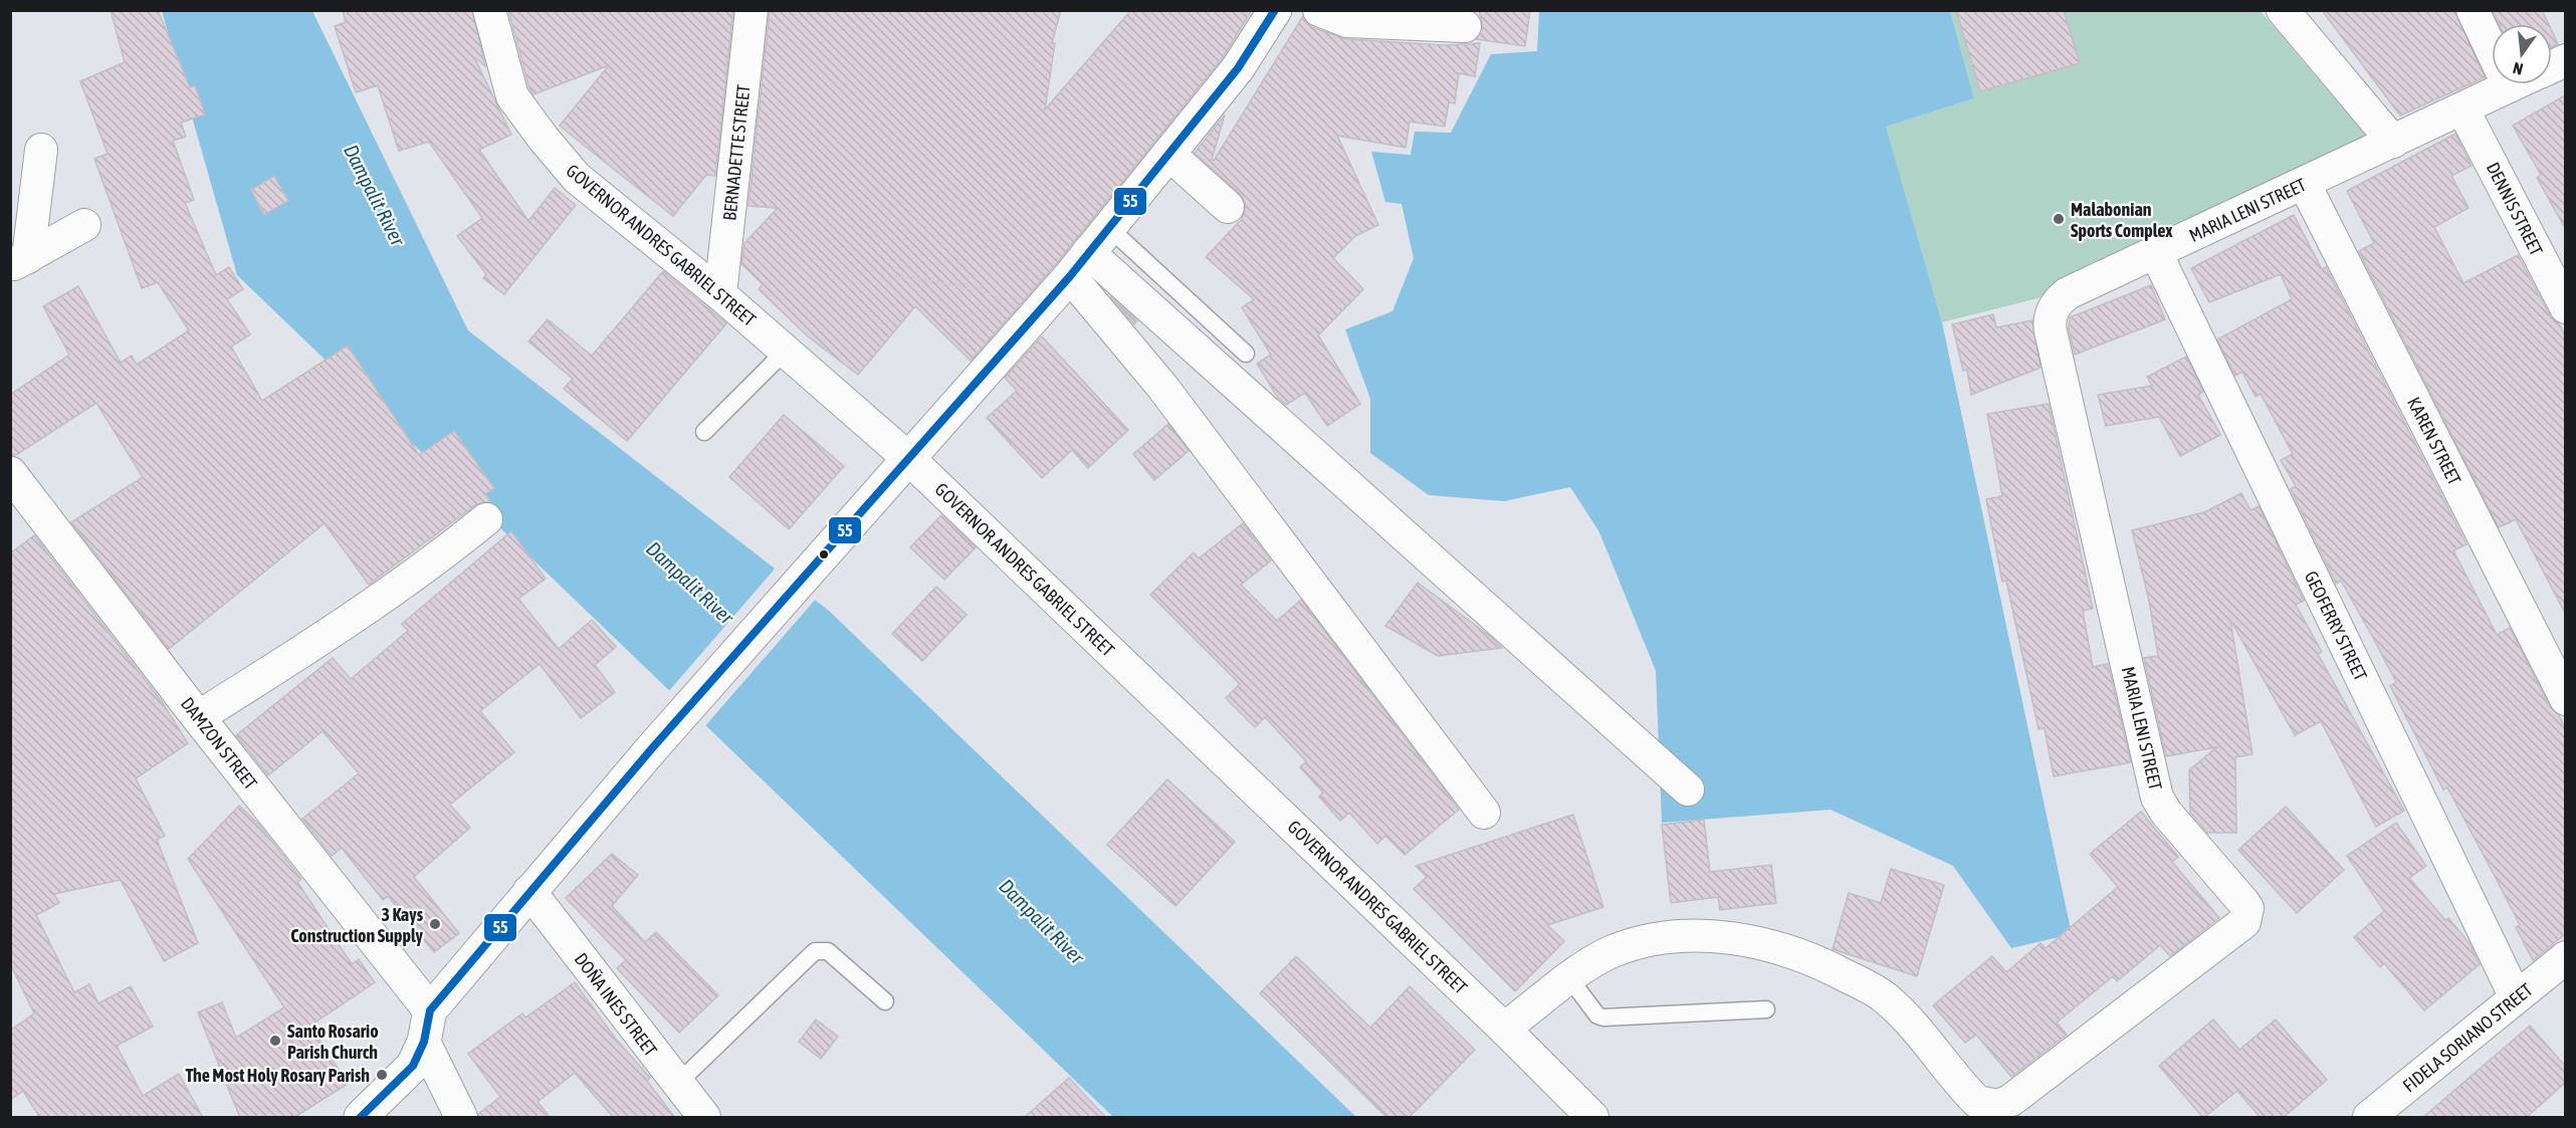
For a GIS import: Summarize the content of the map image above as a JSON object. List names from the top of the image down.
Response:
{
  "streets": {
    "main road": ["DAMZON STREET"],
    "street": [
      "BERNADETTE STREET",
      "DENNIS STREET",
      "MARIA LENI STREET",
      "GOVERNOR ANDRES GABRIEL STREET",
      "KAREN STREET",
      "GEOFERRY STREET",
      "DOÑA INES STREET",
      "FIDELA SORIANO STREET"
    ]
  },
  "crossings": [
    ["BERNADETTE STREET", "GOVERNOR ANDRES GABRIEL STREET"],
    ["DENNIS STREET", "MARIA LENI STREET"],
    ["MARIA LENI STREET", "GOVERNOR ANDRES GABRIEL STREET"],
    ["MARIA LENI STREET", "KAREN STREET"],
    ["MARIA LENI STREET", "GEOFERRY STREET"],
    ["GEOFERRY STREET", "FIDELA SORIANO STREET"]
  ],
  "water": ["Dampalit River"],
  "places": [
    "Malabonian Sports Complex",
    "3 Kays Construction Supply",
    "Santo Rosario Parish Church",
    "The Most Holy Rosary Parish"
  ],
  "lines": ["transit line 55"],
  "north": "bottom"
}
